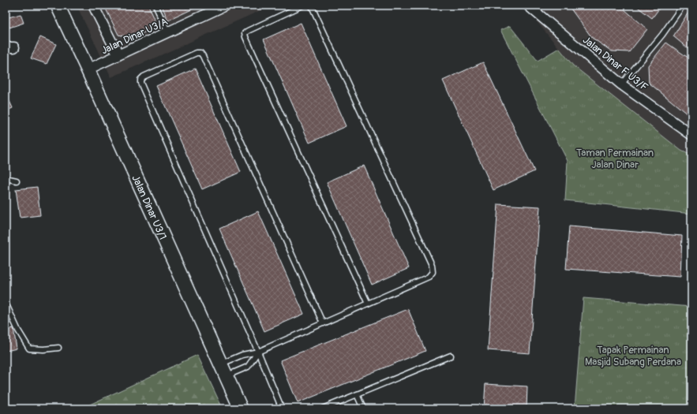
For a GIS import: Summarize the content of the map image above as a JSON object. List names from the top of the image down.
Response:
{
  "streets": {
    "street": ["Jalan Dinar U3/A", "Jalan Dinar F U3/F", "Jalan Dinar U3/1"]
  },
  "crossings": [
    ["Jalan Dinar U3/A", "Jalan Dinar U3/1"]
  ],
  "parks": ["Taman Permainan Jalan Dinar", "Tapak Permainan Masjid Subang Perdana"]
}
